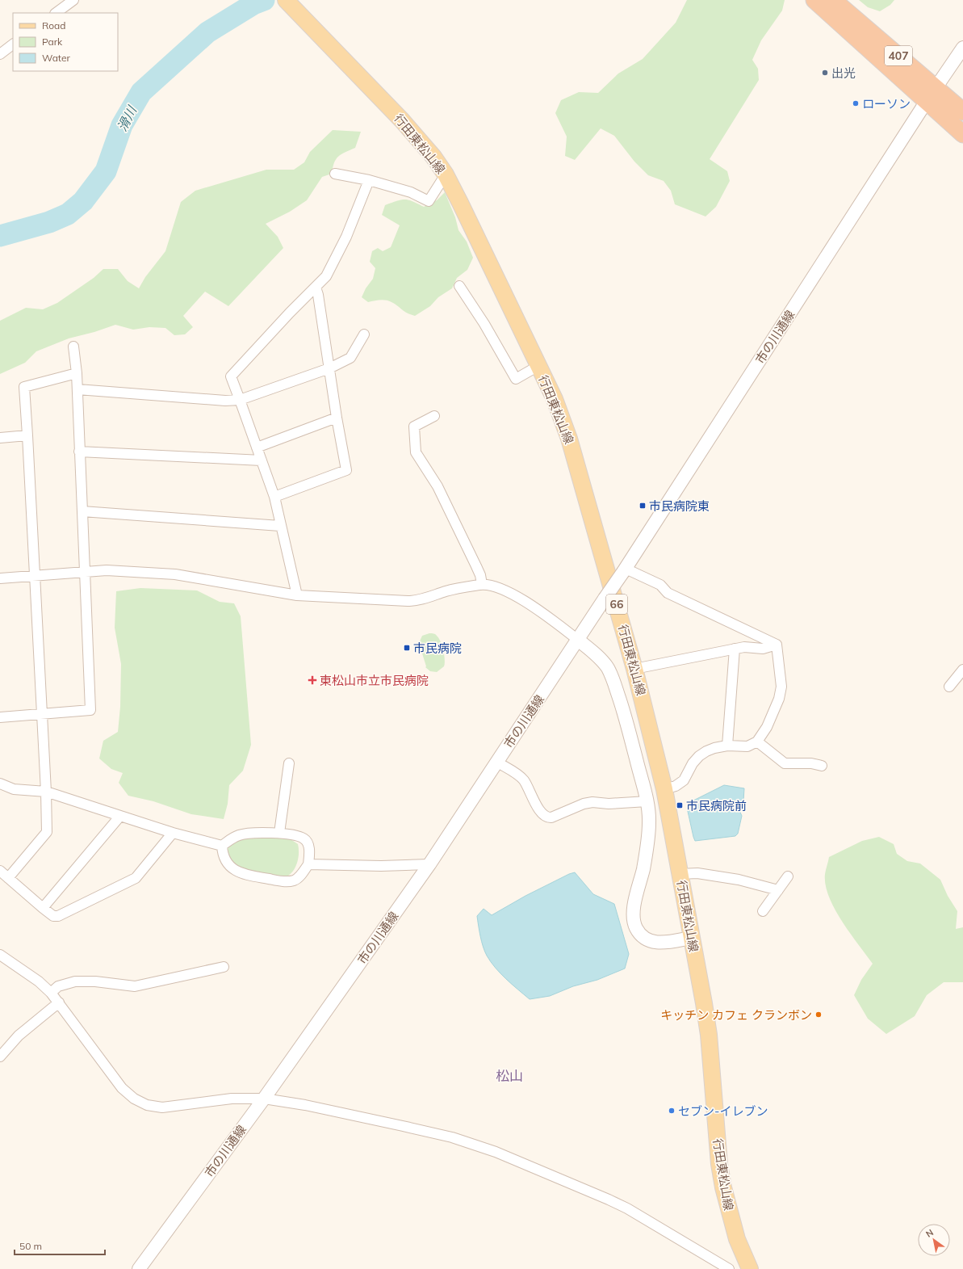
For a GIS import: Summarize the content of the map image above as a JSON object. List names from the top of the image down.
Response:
{
  "streets": {
    "highway": ["407"],
    "main road": ["行田東松山線", "66"],
    "street": ["市の川通線"]
  },
  "crossings": [
    ["407", "市の川通線"]
  ],
  "districts": ["松山"],
  "water": ["滑川"],
  "places": {
    "other": [
      "出光",
      "ローソン",
      "キッチン カフェ クランボン",
      "セブン-イレブン"
    ],
    "transit": ["市民病院東", "市民病院", "市民病院前"],
    "health": ["東松山市立市民病院"]
  },
  "legend": ["Road", "Park", "Water"],
  "scale_bar": "50 m",
  "north": "top left"
}
